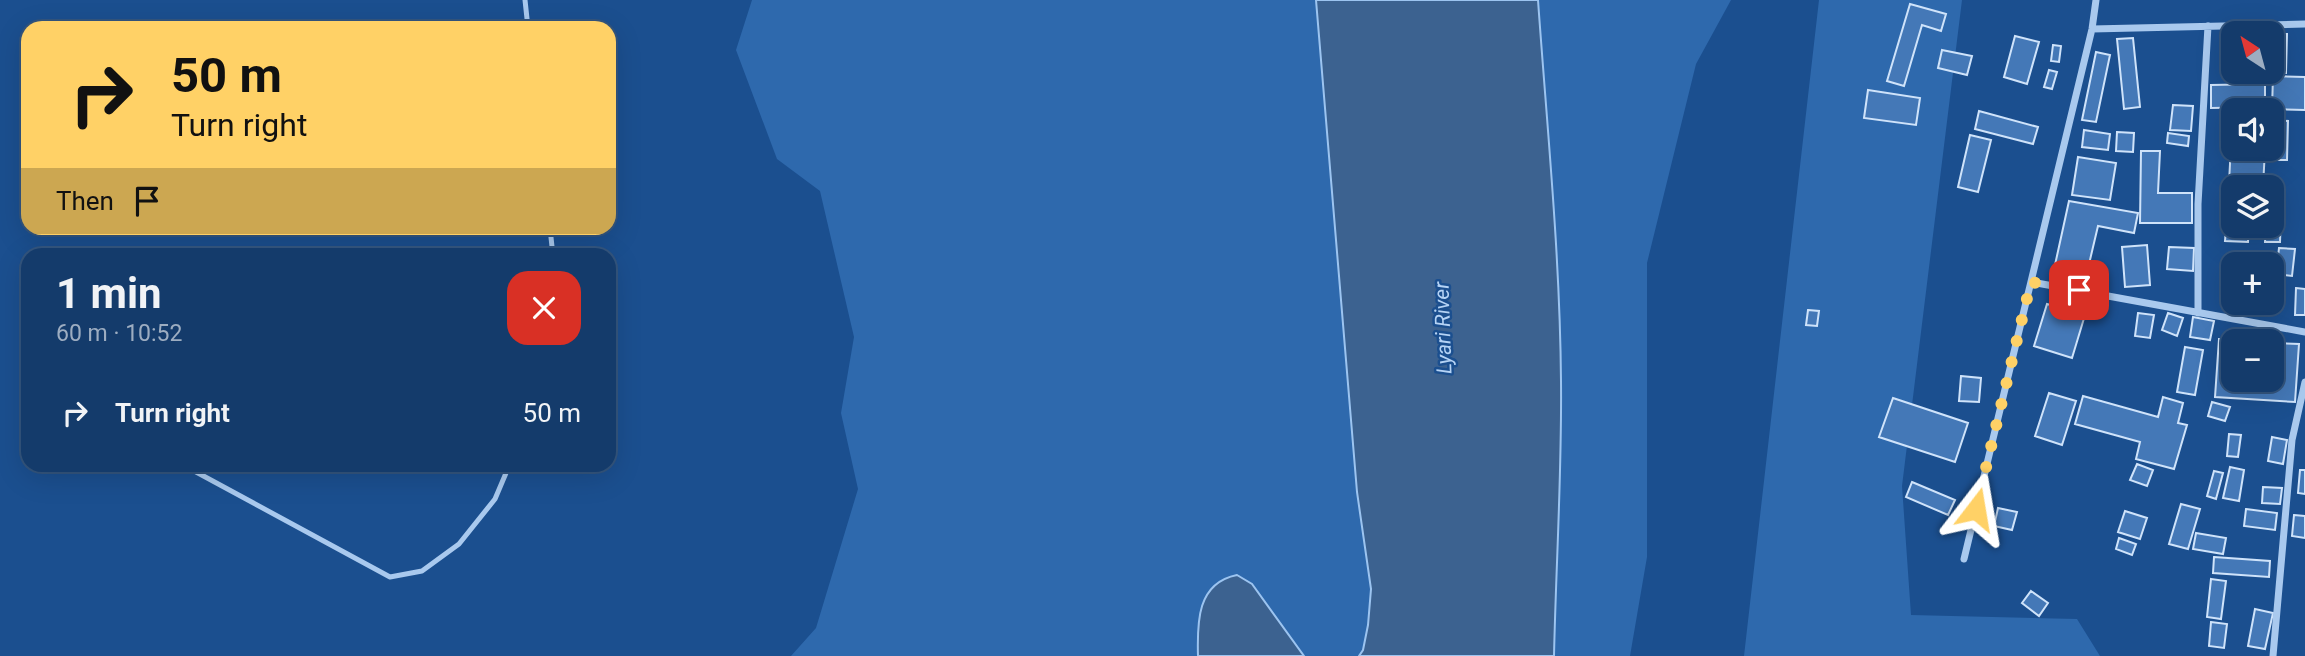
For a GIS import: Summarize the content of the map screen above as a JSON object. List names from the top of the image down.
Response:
{
  "water": ["Lyari River"],
  "north": "top left",
  "page": {
    "map_buttons": ["+", "−"],
    "turn": ["50 m", "Turn right"],
    "then": "Then",
    "heading": ["1 min", "60 m · 10:52"],
    "list": [
      {
        "name": "Turn right",
        "value": "50 m"
      }
    ]
  }
}
